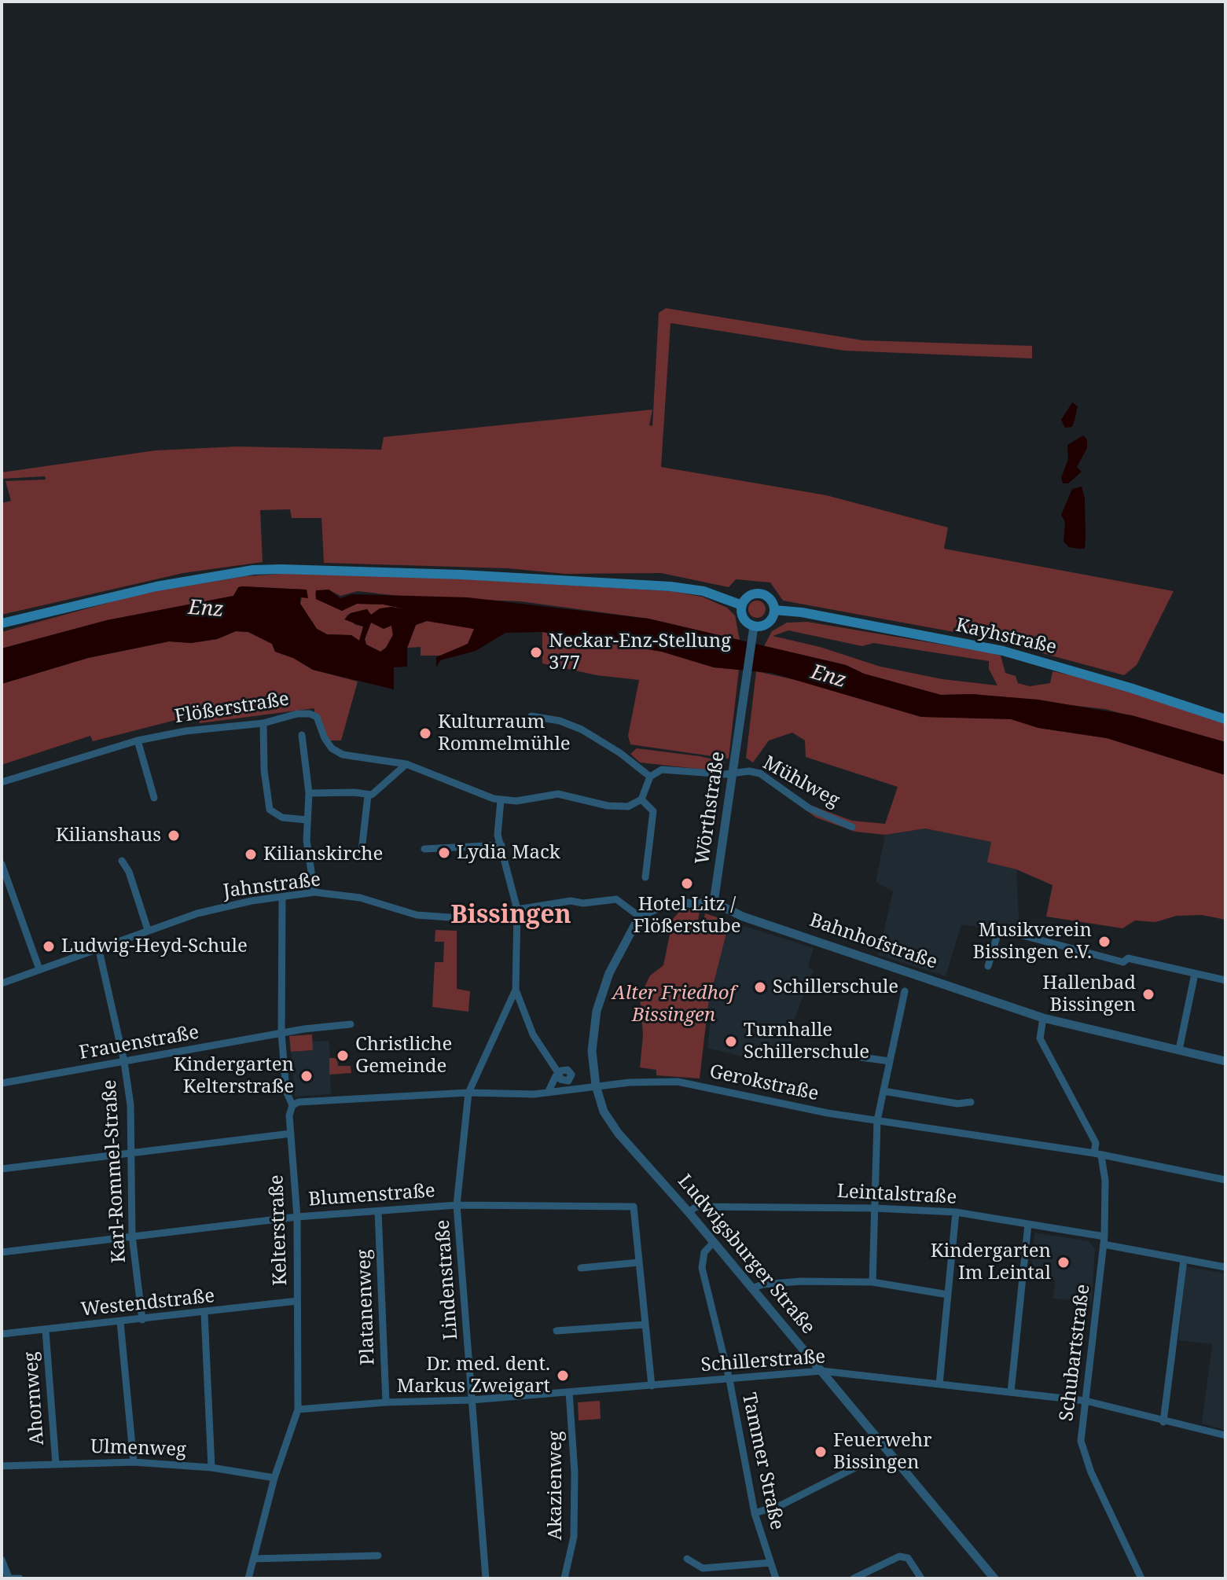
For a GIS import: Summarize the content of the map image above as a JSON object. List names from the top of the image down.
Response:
{
  "streets": {
    "main road": ["Kayhstraße"],
    "street": [
      "Flößerstraße",
      "Mühlweg",
      "Wörthstraße",
      "Jahnstraße",
      "Bahnhofstraße",
      "Frauenstraße",
      "Gerokstraße",
      "Karl-Rommel-Straße",
      "Leintalstraße",
      "Blumenstraße",
      "Kelterstraße",
      "Ludwigsburger Straße",
      "Lindenstraße",
      "Westendstraße",
      "Platanenweg",
      "Schubartstraße",
      "Schillerstraße",
      "Ahornweg",
      "Ulmenweg",
      "Tammer Straße",
      "Akazienweg"
    ]
  },
  "crossings": [
    ["Kayhstraße", "Wörthstraße"],
    ["Mühlweg", "Wörthstraße"],
    ["Wörthstraße", "Bahnhofstraße"],
    ["Jahnstraße", "Karl-Rommel-Straße"],
    ["Jahnstraße", "Kelterstraße"],
    ["Bahnhofstraße", "Ludwigsburger Straße"],
    ["Bahnhofstraße", "Schubartstraße"],
    ["Frauenstraße", "Karl-Rommel-Straße"],
    ["Frauenstraße", "Kelterstraße"],
    ["Gerokstraße", "Kelterstraße"],
    ["Gerokstraße", "Ludwigsburger Straße"],
    ["Gerokstraße", "Lindenstraße"],
    ["Gerokstraße", "Schubartstraße"],
    ["Karl-Rommel-Straße", "Blumenstraße"],
    ["Karl-Rommel-Straße", "Westendstraße"],
    ["Leintalstraße", "Ludwigsburger Straße"],
    ["Leintalstraße", "Schubartstraße"],
    ["Blumenstraße", "Kelterstraße"],
    ["Blumenstraße", "Lindenstraße"],
    ["Blumenstraße", "Platanenweg"],
    ["Kelterstraße", "Westendstraße"],
    ["Kelterstraße", "Schillerstraße"],
    ["Kelterstraße", "Ulmenweg"],
    ["Ludwigsburger Straße", "Schillerstraße"],
    ["Ludwigsburger Straße", "Tammer Straße"],
    ["Lindenstraße", "Schillerstraße"],
    ["Westendstraße", "Ahornweg"],
    ["Platanenweg", "Schillerstraße"],
    ["Schubartstraße", "Schillerstraße"],
    ["Schillerstraße", "Tammer Straße"],
    ["Schillerstraße", "Akazienweg"],
    ["Ahornweg", "Ulmenweg"]
  ],
  "districts": ["Bissingen"],
  "water": ["Enz"],
  "parks": ["Alter Friedhof Bissingen"],
  "places": [
    "Neckar-Enz-Stellung 377",
    "Kulturraum Rommelmühle",
    "Kilianshaus",
    "Lydia Mack",
    "Kilianskirche",
    "Hotel Litz / Flößerstube",
    "Musikverein Bissingen e.V.",
    "Ludwig-Heyd-Schule",
    "Schillerschule",
    "Hallenbad Bissingen",
    "Turnhalle Schillerschule",
    "Christliche Gemeinde",
    "Kindergarten Kelterstraße",
    "Kindergarten Im Leintal",
    "Dr. med. dent. Markus Zweigart",
    "Feuerwehr Bissingen"
  ]
}
